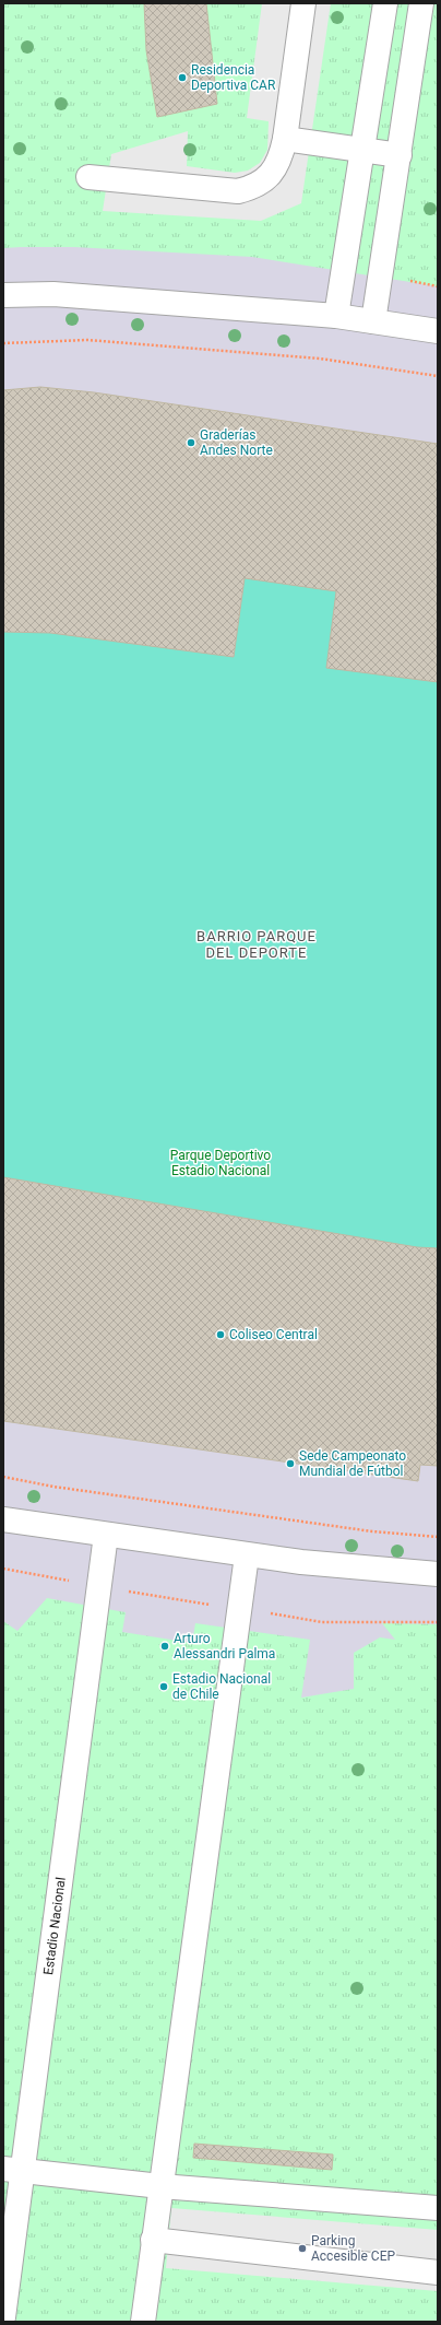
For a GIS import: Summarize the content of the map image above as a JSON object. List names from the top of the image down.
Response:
{
  "streets": {
    "street": ["Estadio Nacional"]
  },
  "districts": ["BARRIO PARQUE DEL DEPORTE"],
  "parks": ["Parque Deportivo Estadio Nacional"],
  "places": [
    "Residencia Deportiva CAR",
    "Graderías Andes Norte",
    "Coliseo Central",
    "Sede Campeonato Mundial de Fútbol",
    "Arturo Alessandri Palma",
    "Estadio Nacional de Chile",
    "Parking Accesible CEP"
  ]
}
